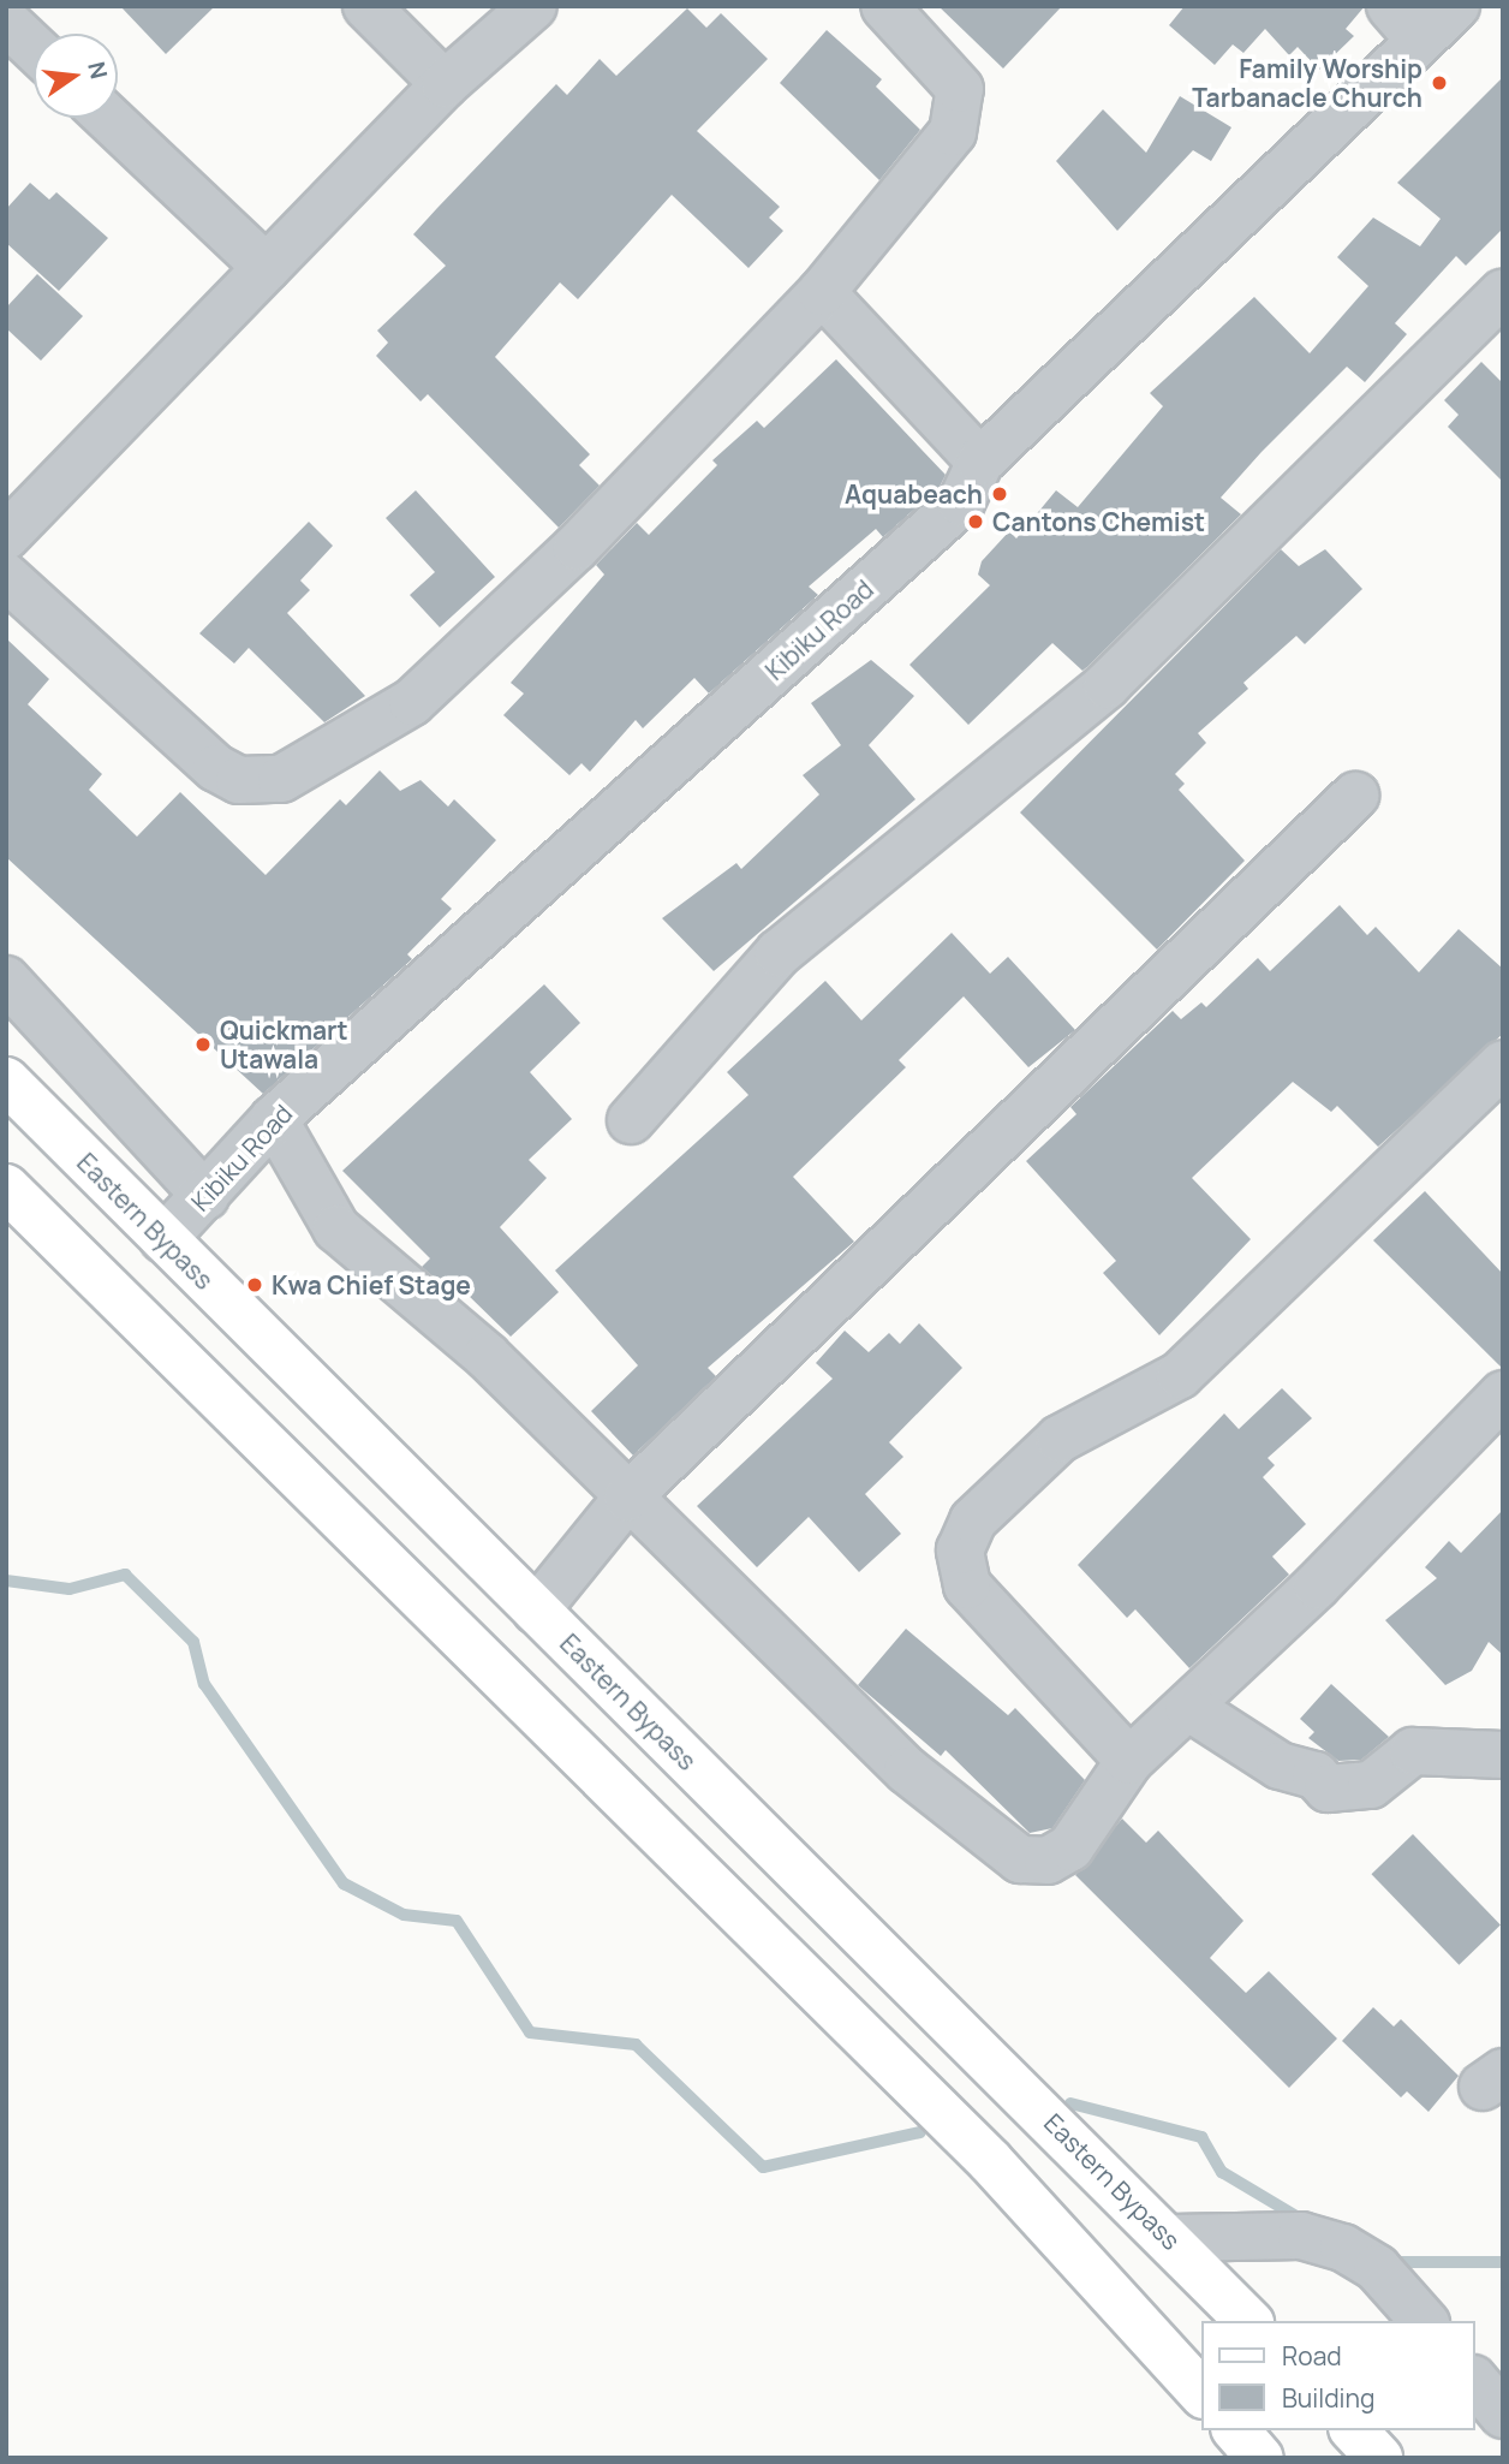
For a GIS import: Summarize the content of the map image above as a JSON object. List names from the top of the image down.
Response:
{
  "streets": {
    "main road": ["Eastern Bypass"],
    "street": ["Kibiku Road"]
  },
  "crossings": [
    ["Kibiku Road", "Eastern Bypass"]
  ],
  "places": [
    "Family Worship Tarbanacle Church",
    "Aquabeach",
    "Cantons Chemist",
    "Quickmart Utawala",
    "Kwa Chief Stage"
  ],
  "legend": ["Road", "Building"],
  "north": "right"
}
